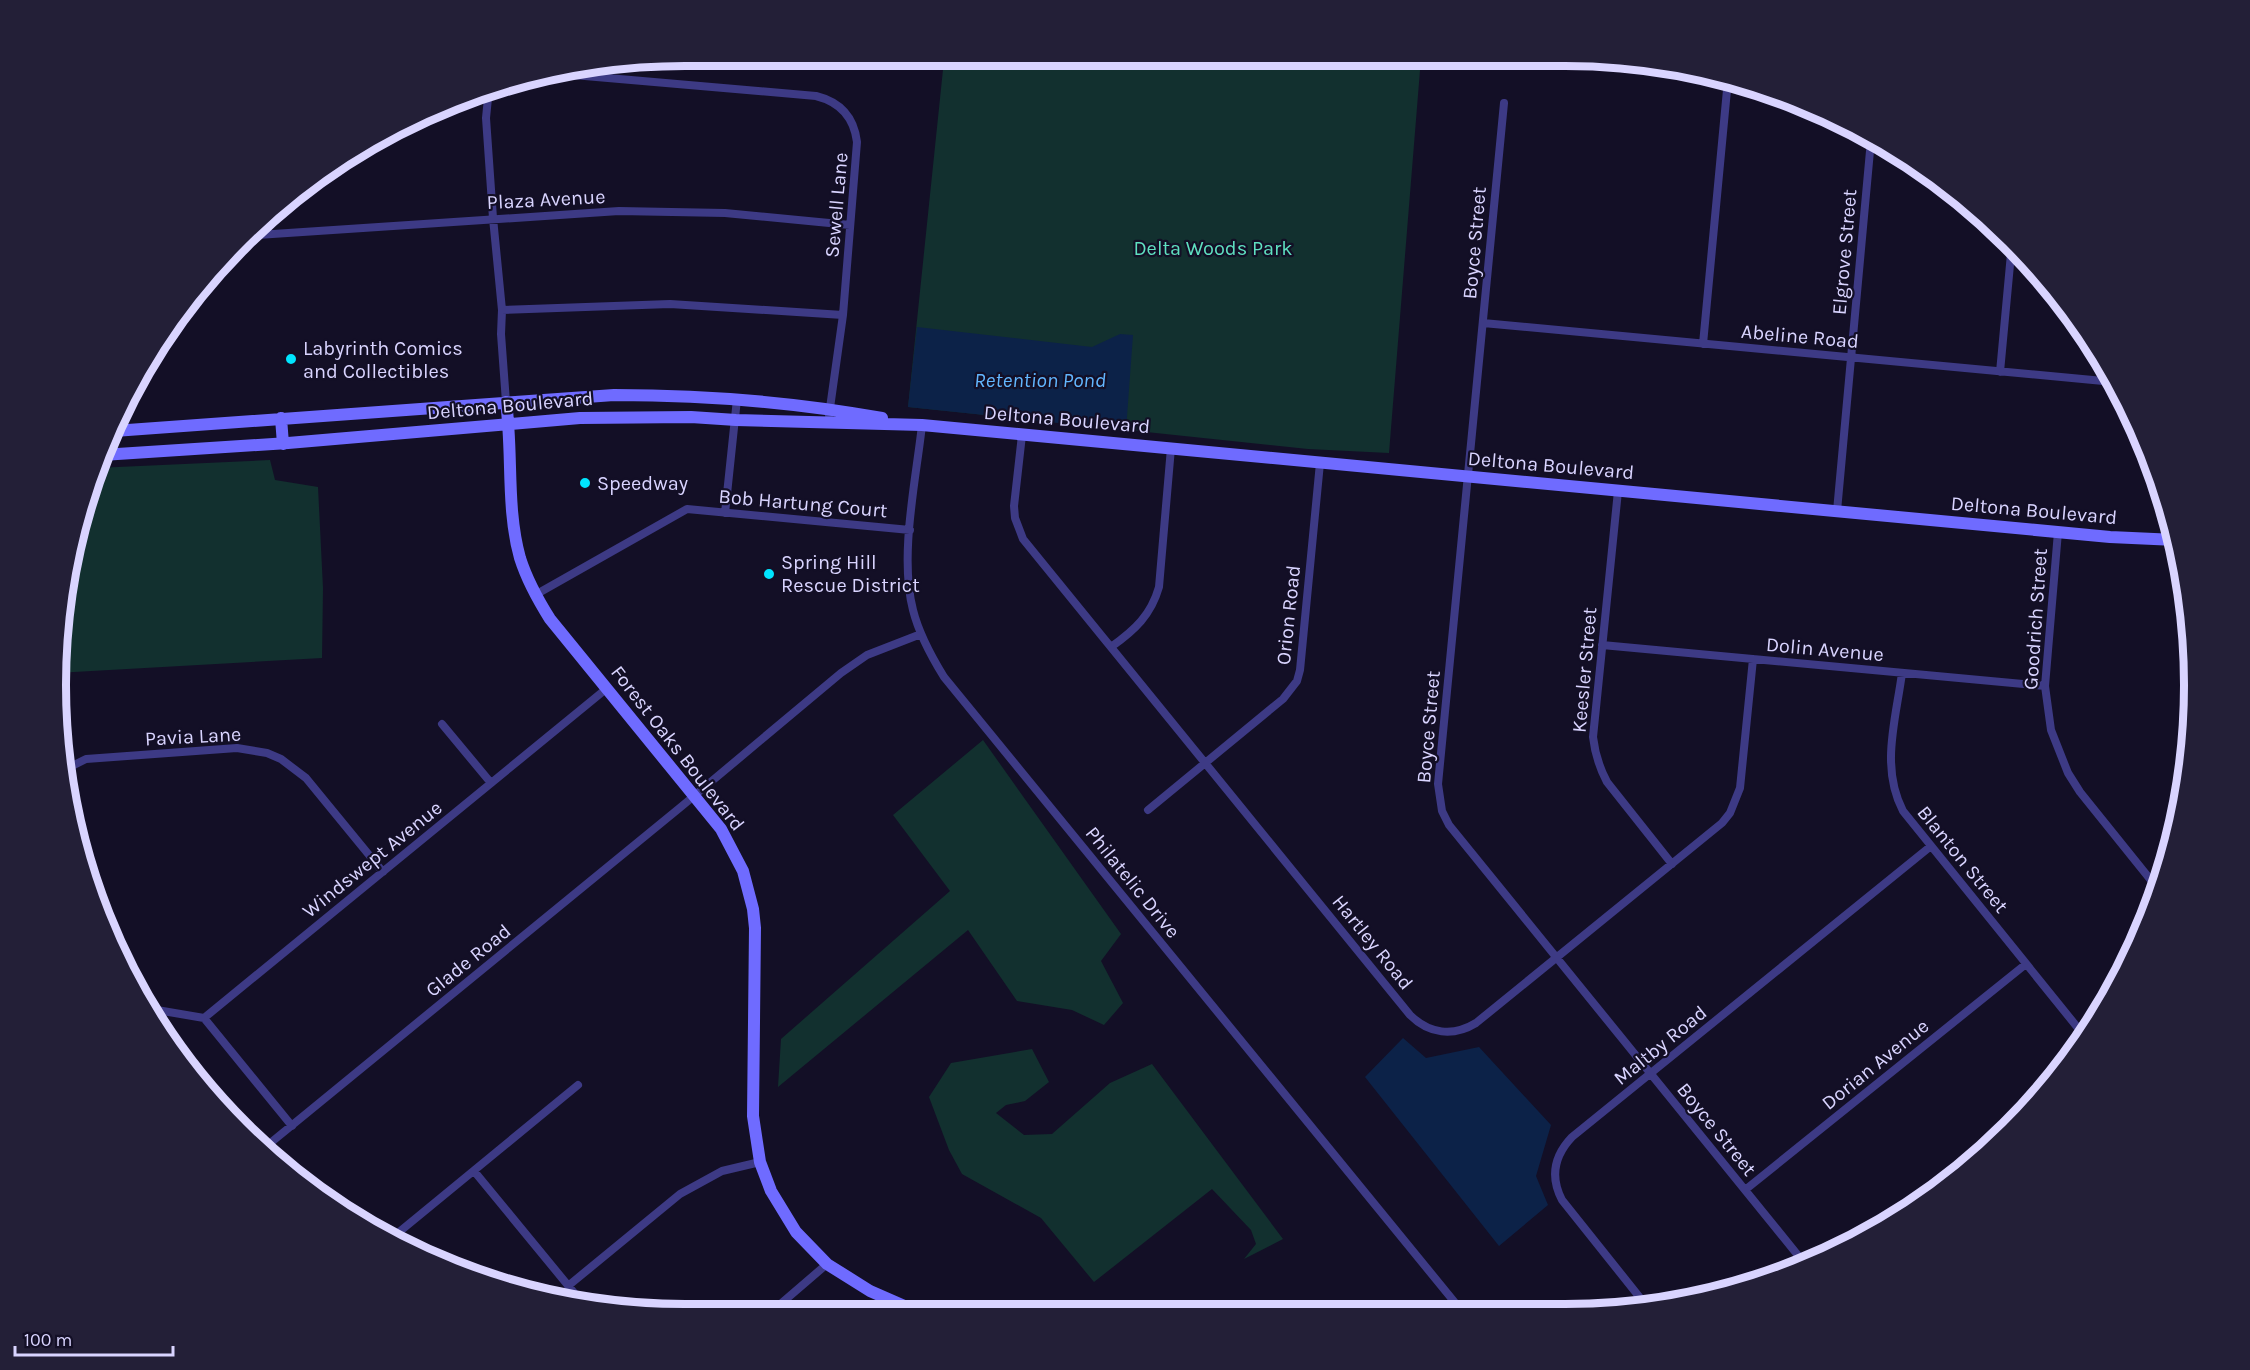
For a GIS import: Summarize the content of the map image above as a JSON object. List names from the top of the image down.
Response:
{
  "streets": {
    "main road": ["Deltona Boulevard", "Forest Oaks Boulevard"],
    "street": [
      "Plaza Avenue",
      "Sewell Lane",
      "Boyce Street",
      "Elgrove Street",
      "Abeline Road",
      "Bob Hartung Court",
      "Orion Road",
      "Goodrich Street",
      "Dolin Avenue",
      "Keesler Street",
      "Pavia Lane",
      "Windswept Avenue",
      "Blanton Street",
      "Philatelic Drive",
      "Hartley Road",
      "Glade Road",
      "Maltby Road",
      "Dorian Avenue"
    ]
  },
  "crossings": [
    ["Plaza Avenue", "Sewell Lane"],
    ["Sewell Lane", "Deltona Boulevard"],
    ["Boyce Street", "Abeline Road"],
    ["Boyce Street", "Deltona Boulevard"],
    ["Boyce Street", "Hartley Road"],
    ["Boyce Street", "Maltby Road"],
    ["Boyce Street", "Dorian Avenue"],
    ["Elgrove Street", "Abeline Road"],
    ["Elgrove Street", "Deltona Boulevard"],
    ["Deltona Boulevard", "Orion Road"],
    ["Deltona Boulevard", "Goodrich Street"],
    ["Deltona Boulevard", "Keesler Street"],
    ["Deltona Boulevard", "Forest Oaks Boulevard"],
    ["Deltona Boulevard", "Philatelic Drive"],
    ["Deltona Boulevard", "Hartley Road"],
    ["Bob Hartung Court", "Forest Oaks Boulevard"],
    ["Bob Hartung Court", "Philatelic Drive"],
    ["Orion Road", "Hartley Road"],
    ["Goodrich Street", "Dolin Avenue"],
    ["Dolin Avenue", "Keesler Street"],
    ["Dolin Avenue", "Blanton Street"],
    ["Dolin Avenue", "Hartley Road"],
    ["Keesler Street", "Hartley Road"],
    ["Pavia Lane", "Windswept Avenue"],
    ["Forest Oaks Boulevard", "Windswept Avenue"],
    ["Forest Oaks Boulevard", "Glade Road"],
    ["Blanton Street", "Maltby Road"],
    ["Blanton Street", "Dorian Avenue"],
    ["Philatelic Drive", "Glade Road"]
  ],
  "water": ["Retention Pond"],
  "parks": ["Delta Woods Park"],
  "places": ["Labyrinth Comics and Collectibles", "Speedway", "Spring Hill Rescue District"],
  "scale_bar": "100 m"
}
